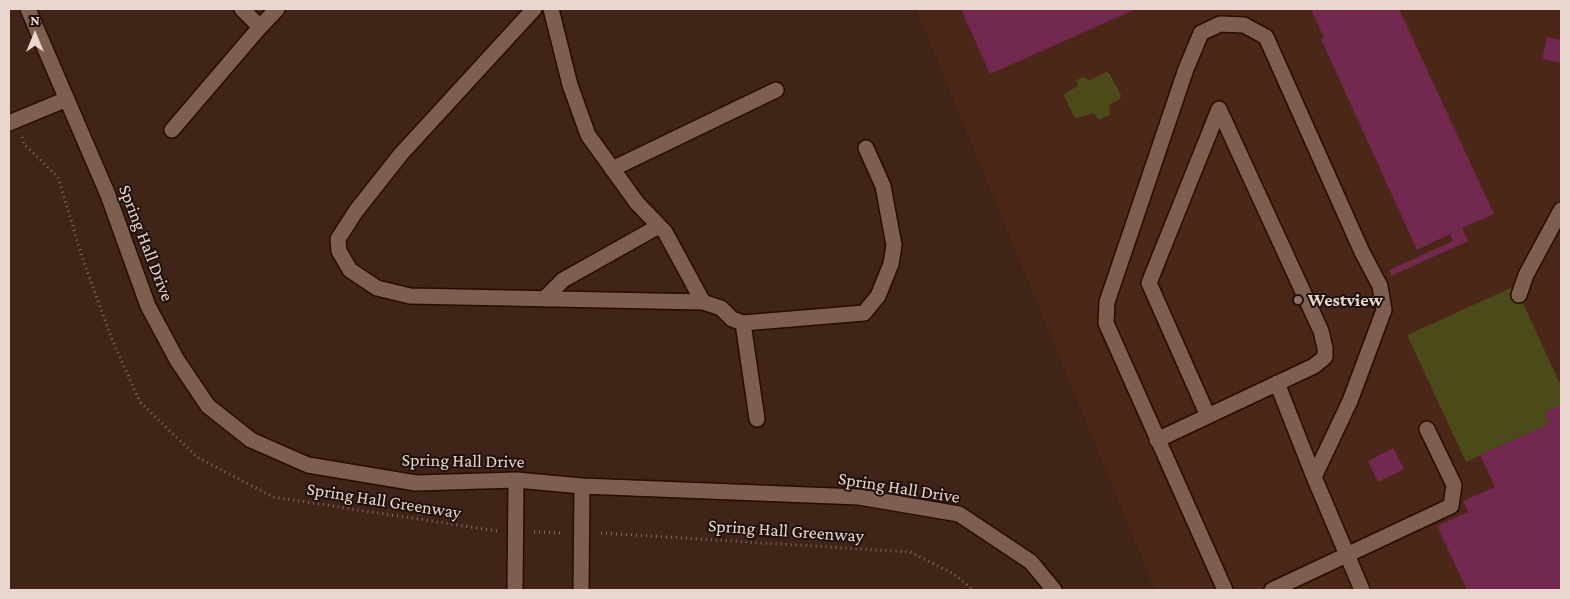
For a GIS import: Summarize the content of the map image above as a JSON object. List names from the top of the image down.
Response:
{
  "streets": {
    "street": ["Spring Hall Drive"],
    "path": ["Spring Hall Greenway"]
  },
  "places": ["Westview"],
  "north": "top"
}
